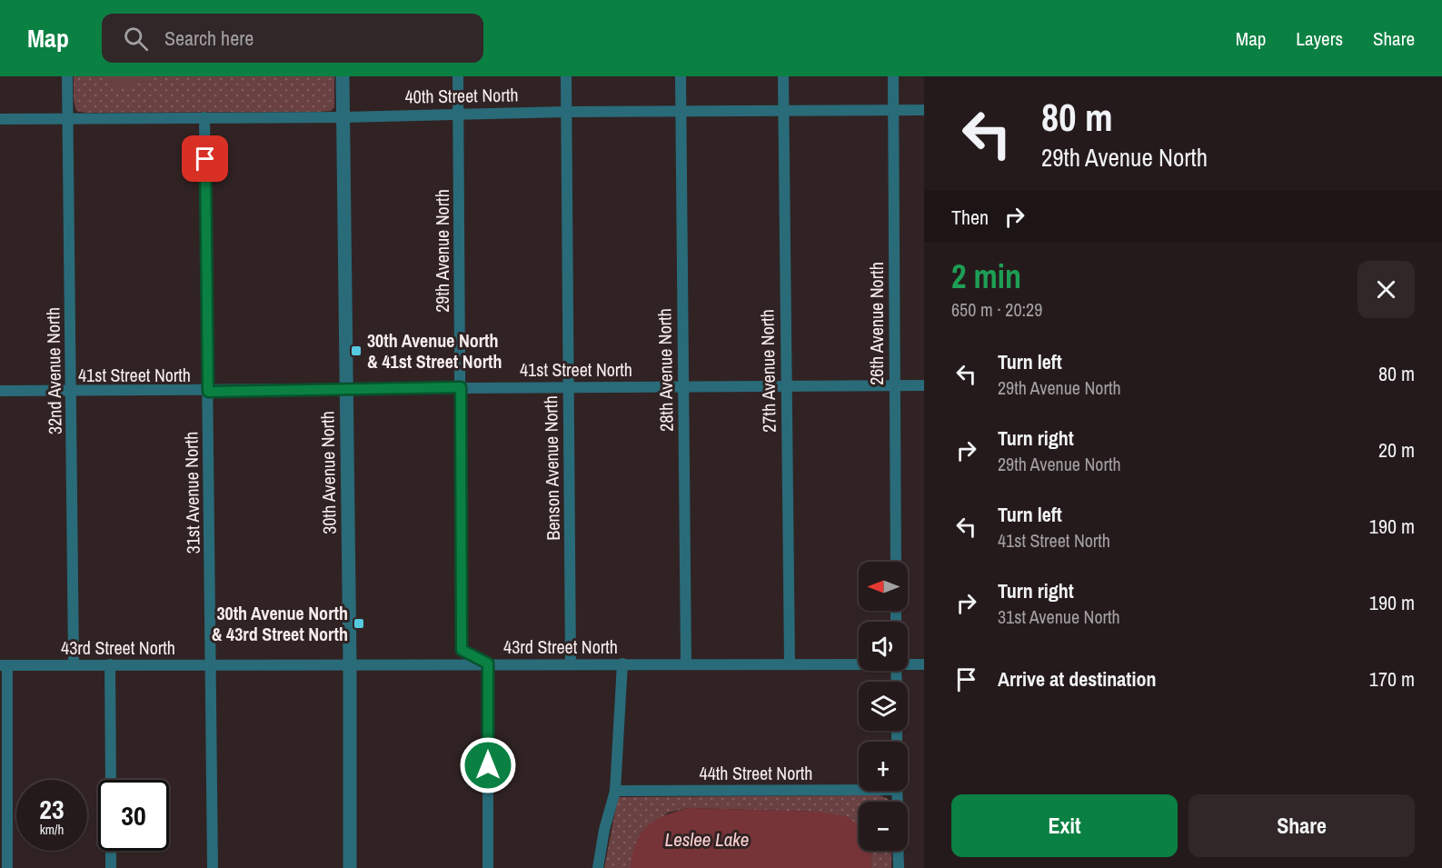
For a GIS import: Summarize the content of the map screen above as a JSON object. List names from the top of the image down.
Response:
{
  "streets": {
    "street": [
      "40th Street North",
      "29th Avenue North",
      "26th Avenue North",
      "41st Street North",
      "28th Avenue North",
      "32nd Avenue North",
      "27th Avenue North",
      "Benson Avenue North",
      "30th Avenue North",
      "31st Avenue North",
      "43rd Street North",
      "44th Street North"
    ]
  },
  "crossings": [
    ["40th Street North", "29th Avenue North"],
    ["40th Street North", "26th Avenue North"],
    ["40th Street North", "28th Avenue North"],
    ["40th Street North", "32nd Avenue North"],
    ["40th Street North", "27th Avenue North"],
    ["40th Street North", "Benson Avenue North"],
    ["40th Street North", "30th Avenue North"],
    ["40th Street North", "31st Avenue North"],
    ["29th Avenue North", "41st Street North"],
    ["29th Avenue North", "43rd Street North"],
    ["26th Avenue North", "41st Street North"],
    ["41st Street North", "28th Avenue North"],
    ["41st Street North", "32nd Avenue North"],
    ["41st Street North", "27th Avenue North"],
    ["41st Street North", "Benson Avenue North"],
    ["41st Street North", "30th Avenue North"],
    ["41st Street North", "31st Avenue North"],
    ["28th Avenue North", "43rd Street North"],
    ["32nd Avenue North", "43rd Street North"],
    ["27th Avenue North", "43rd Street North"],
    ["Benson Avenue North", "43rd Street North"],
    ["30th Avenue North", "43rd Street North"],
    ["31st Avenue North", "43rd Street North"]
  ],
  "water": ["Leslee Lake"],
  "places": {
    "transit": ["30th Avenue North & 41st Street North", "30th Avenue North & 43rd Street North"]
  },
  "north": "left",
  "page": {
    "header": "Map",
    "search": "Search here",
    "nav": ["Map", "Layers", "Share"],
    "turn": ["80 m", "29th Avenue North"],
    "then": "Then",
    "heading": ["2 min", "650 m · 20:29"],
    "list": [
      {
        "name": "Turn left",
        "note": "29th Avenue North",
        "value": "80 m"
      },
      {
        "name": "Turn right",
        "note": "29th Avenue North",
        "value": "20 m"
      },
      {
        "name": "Turn left",
        "note": "41st Street North",
        "value": "190 m"
      },
      {
        "name": "Turn right",
        "note": "31st Avenue North",
        "value": "190 m"
      },
      {
        "name": "Arrive at destination",
        "value": "170 m"
      }
    ],
    "map_buttons": ["+", "−"],
    "speed": "23 km/h",
    "limit": "30",
    "buttons": ["Exit", "Share"]
  }
}
